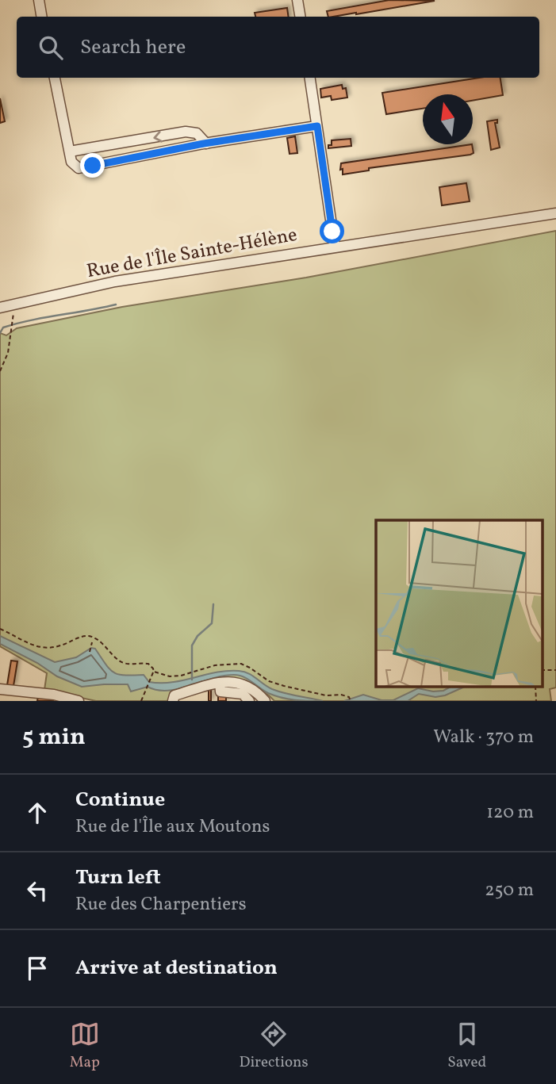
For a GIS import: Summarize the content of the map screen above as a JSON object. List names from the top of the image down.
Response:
{
  "streets": {
    "street": ["Rue de l'Île Sainte-Hélène"]
  },
  "north": "top",
  "page": {
    "search": "Search here",
    "heading": ["5 min", "Walk · 370 m"],
    "list": [
      ["Continue", "Rue de l'Île aux Moutons", "120 m"],
      ["Turn left", "Rue des Charpentiers", "250 m"],
      "Arrive at destination"
    ],
    "nav": ["Map", "Directions", "Saved"]
  }
}
